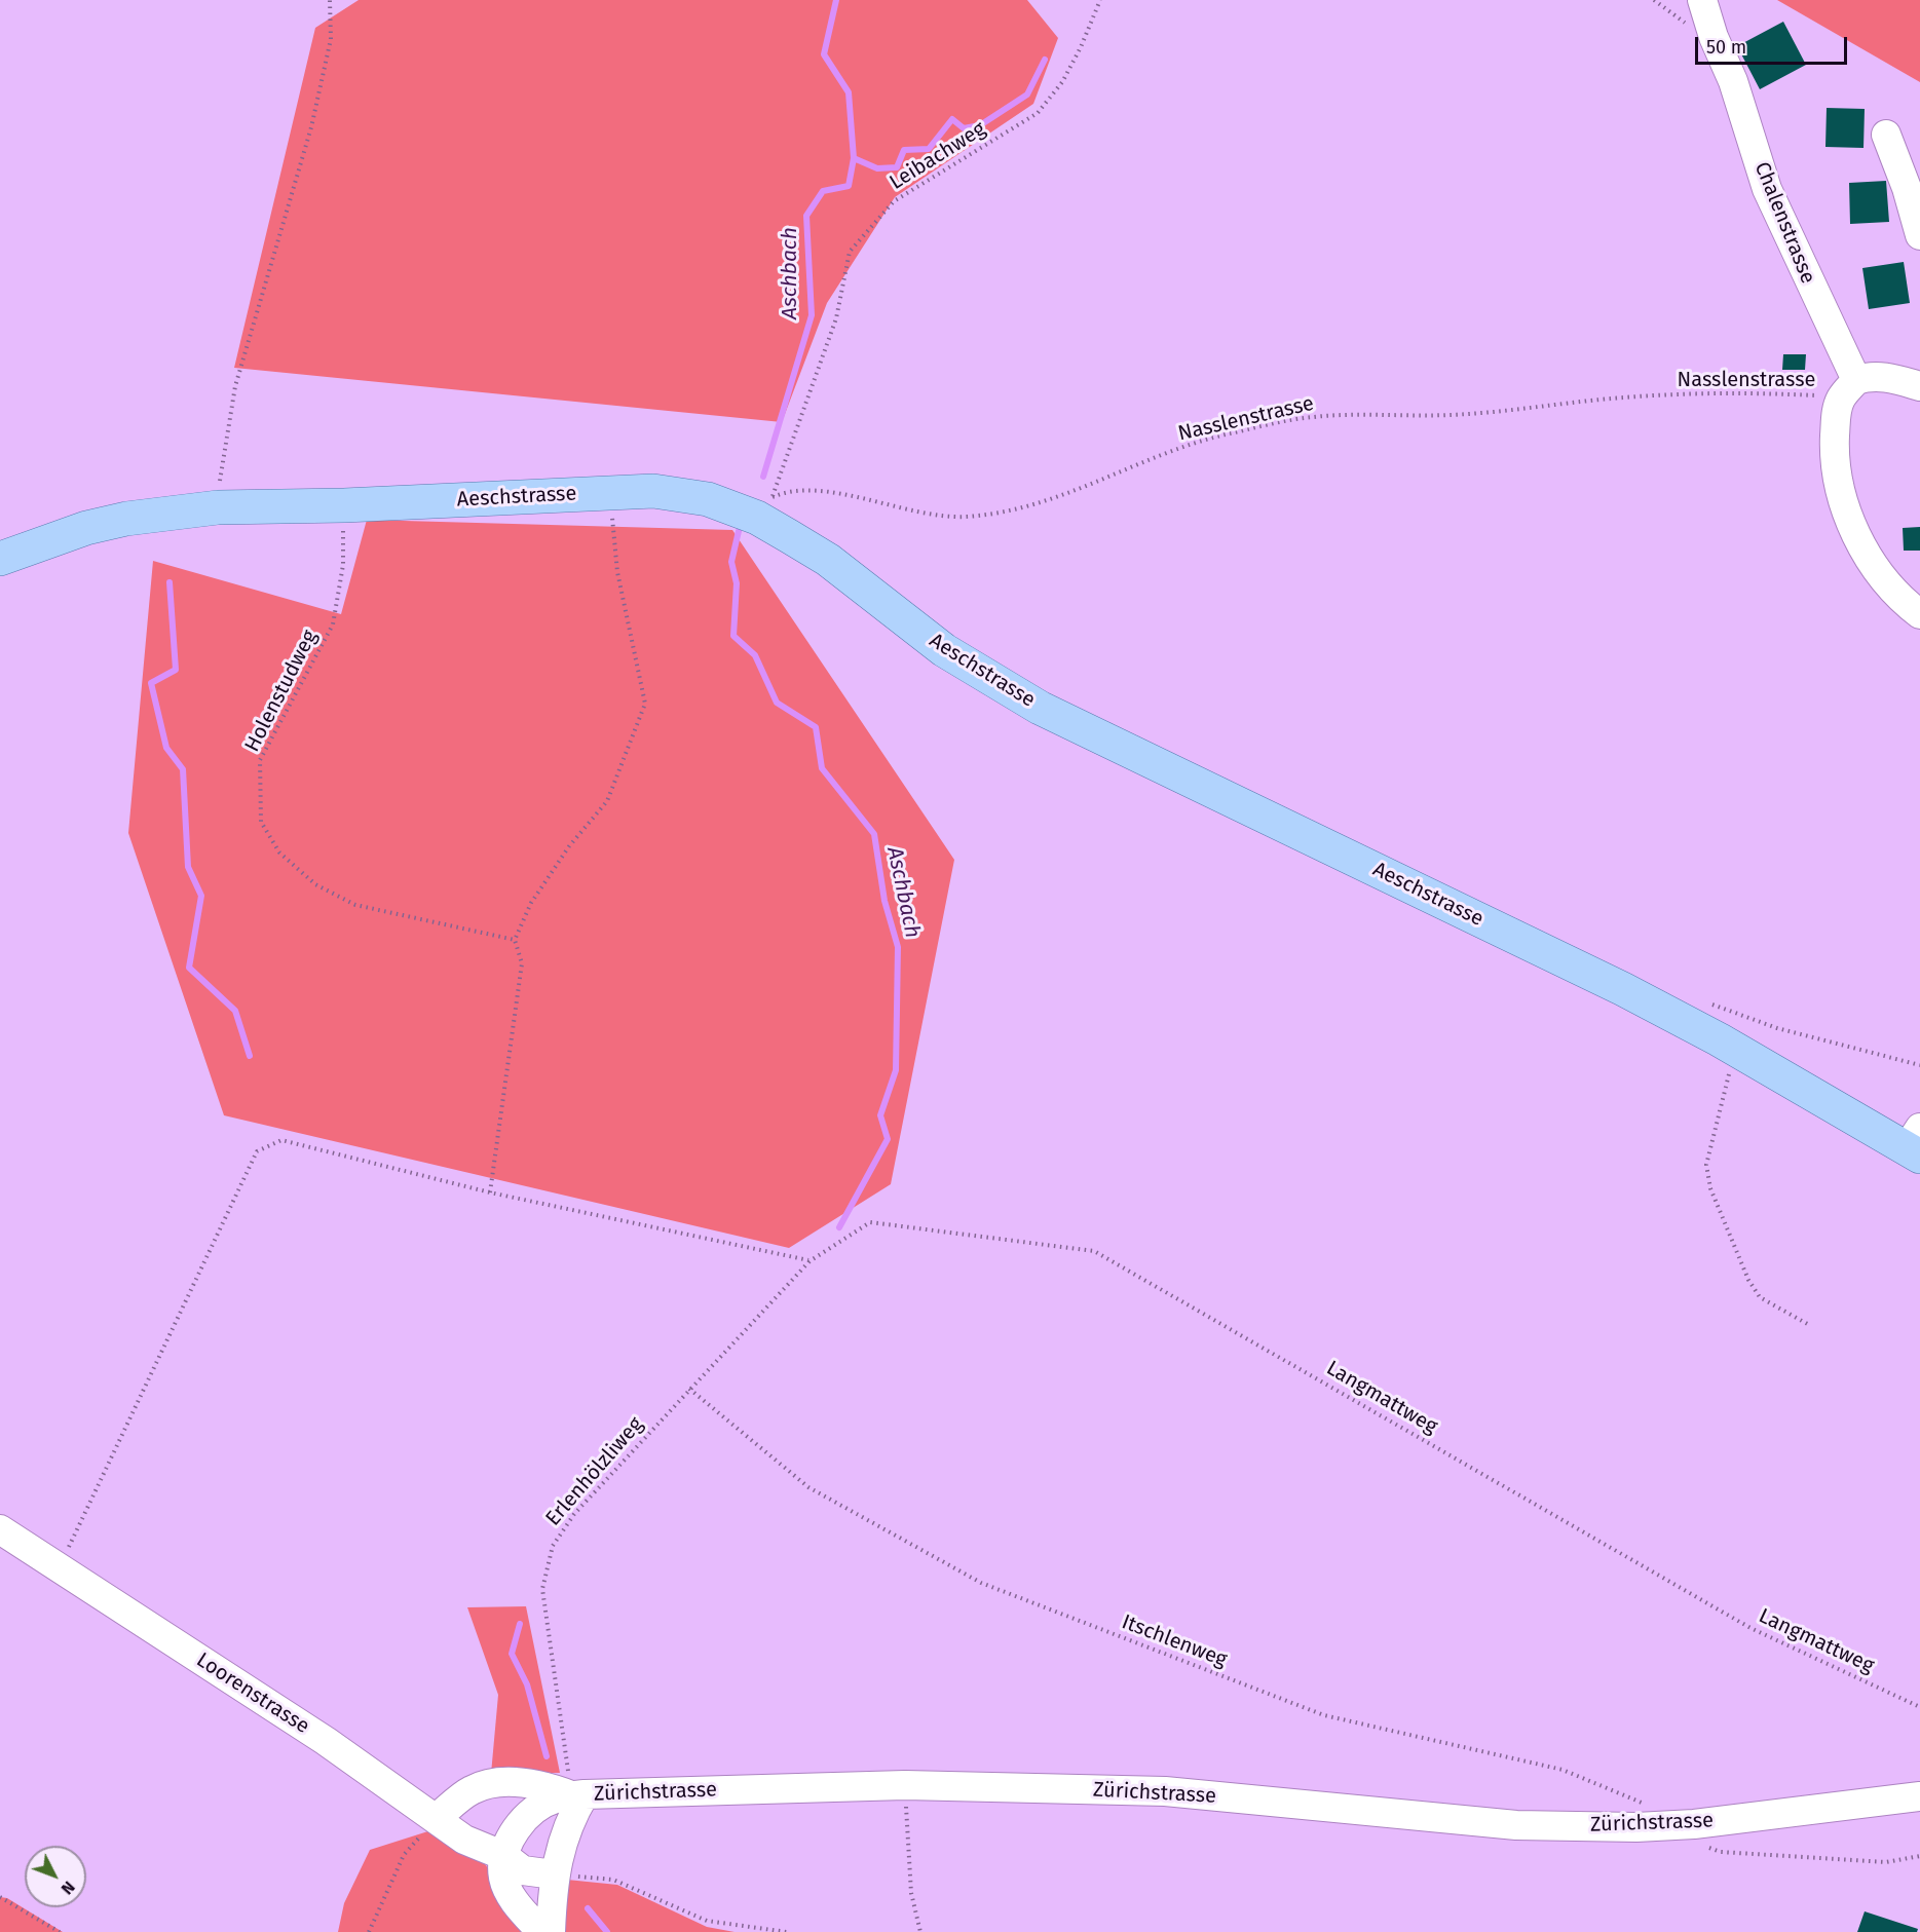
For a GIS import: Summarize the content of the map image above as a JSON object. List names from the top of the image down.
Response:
{
  "streets": {
    "main road": ["Aeschstrasse"],
    "street": ["Chalenstrasse", "Loorenstrasse", "Zürichstrasse"],
    "path": [
      "Leibachweg",
      "Nasslenstrasse",
      "Holenstudweg",
      "Langmattweg",
      "Erlenhölzliweg",
      "Itschlenweg"
    ]
  },
  "crossings": [
    ["Leibachweg", "Nasslenstrasse"],
    ["Leibachweg", "Aeschstrasse"],
    ["Chalenstrasse", "Nasslenstrasse"],
    ["Nasslenstrasse", "Aeschstrasse"],
    ["Aeschstrasse", "Holenstudweg"],
    ["Langmattweg", "Erlenhölzliweg"],
    ["Erlenhölzliweg", "Itschlenweg"],
    ["Erlenhölzliweg", "Zürichstrasse"],
    ["Loorenstrasse", "Zürichstrasse"]
  ],
  "water": ["Aschbach"],
  "scale_bar": "50 m",
  "north": "bottom right"
}
